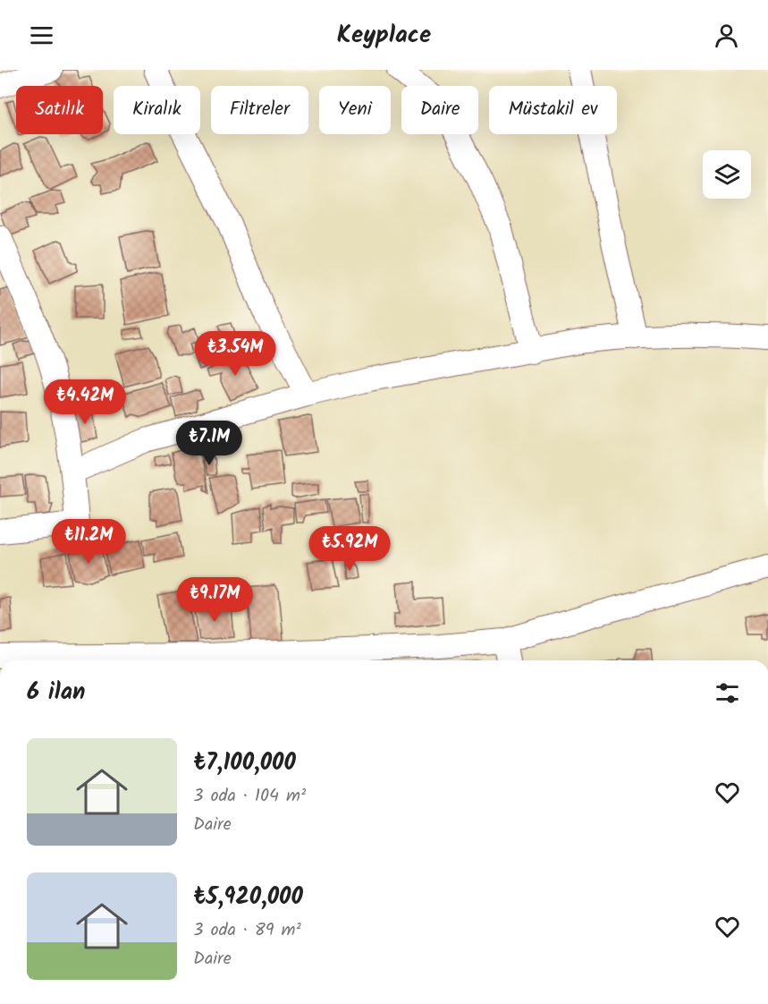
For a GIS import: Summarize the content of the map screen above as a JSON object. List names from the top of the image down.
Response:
{
  "page": {
    "header": "Keyplace",
    "chip": [
      "Satılık",
      "Kiralık",
      "Filtreler",
      "Yeni",
      "Daire",
      "Müstakil ev"
    ],
    "price": [
      "₺3.54M",
      "₺4.42M",
      "₺7.1M",
      "₺11.2M",
      "₺5.92M",
      "₺9.17M"
    ],
    "heading": "6 ilan",
    "list": [
      {
        "name": "₺7,100,000",
        "note": "3 oda · 104 m² · Daire"
      },
      {
        "name": "₺5,920,000",
        "note": "3 oda · 89 m² · Daire"
      }
    ]
  }
}
